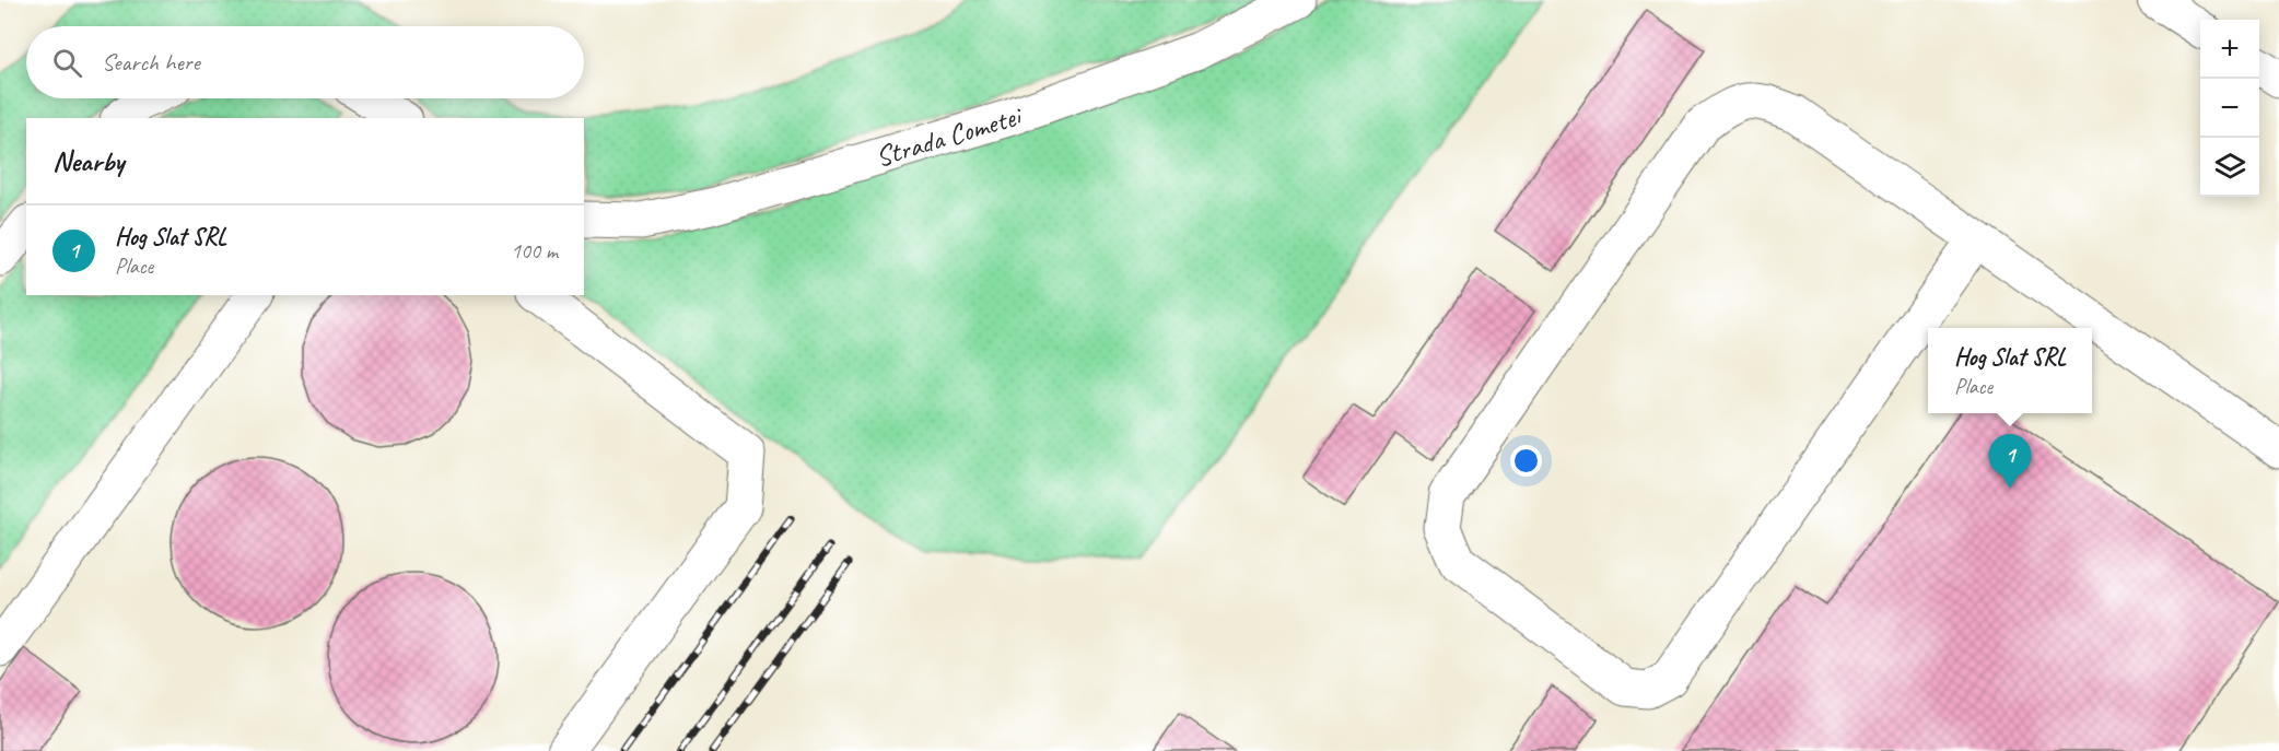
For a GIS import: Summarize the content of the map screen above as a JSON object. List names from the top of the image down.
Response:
{
  "streets": {
    "street": ["Strada Cometei"]
  },
  "page": {
    "map_buttons": ["+", "−"],
    "search": "Search here",
    "heading": "Nearby",
    "list": [
      {
        "mark": "1",
        "name": "Hog Slat SRL",
        "note": "Place",
        "value": "100 m"
      }
    ],
    "popup": ["Hog Slat SRL", "Place"],
    "pins": "1"
  }
}
